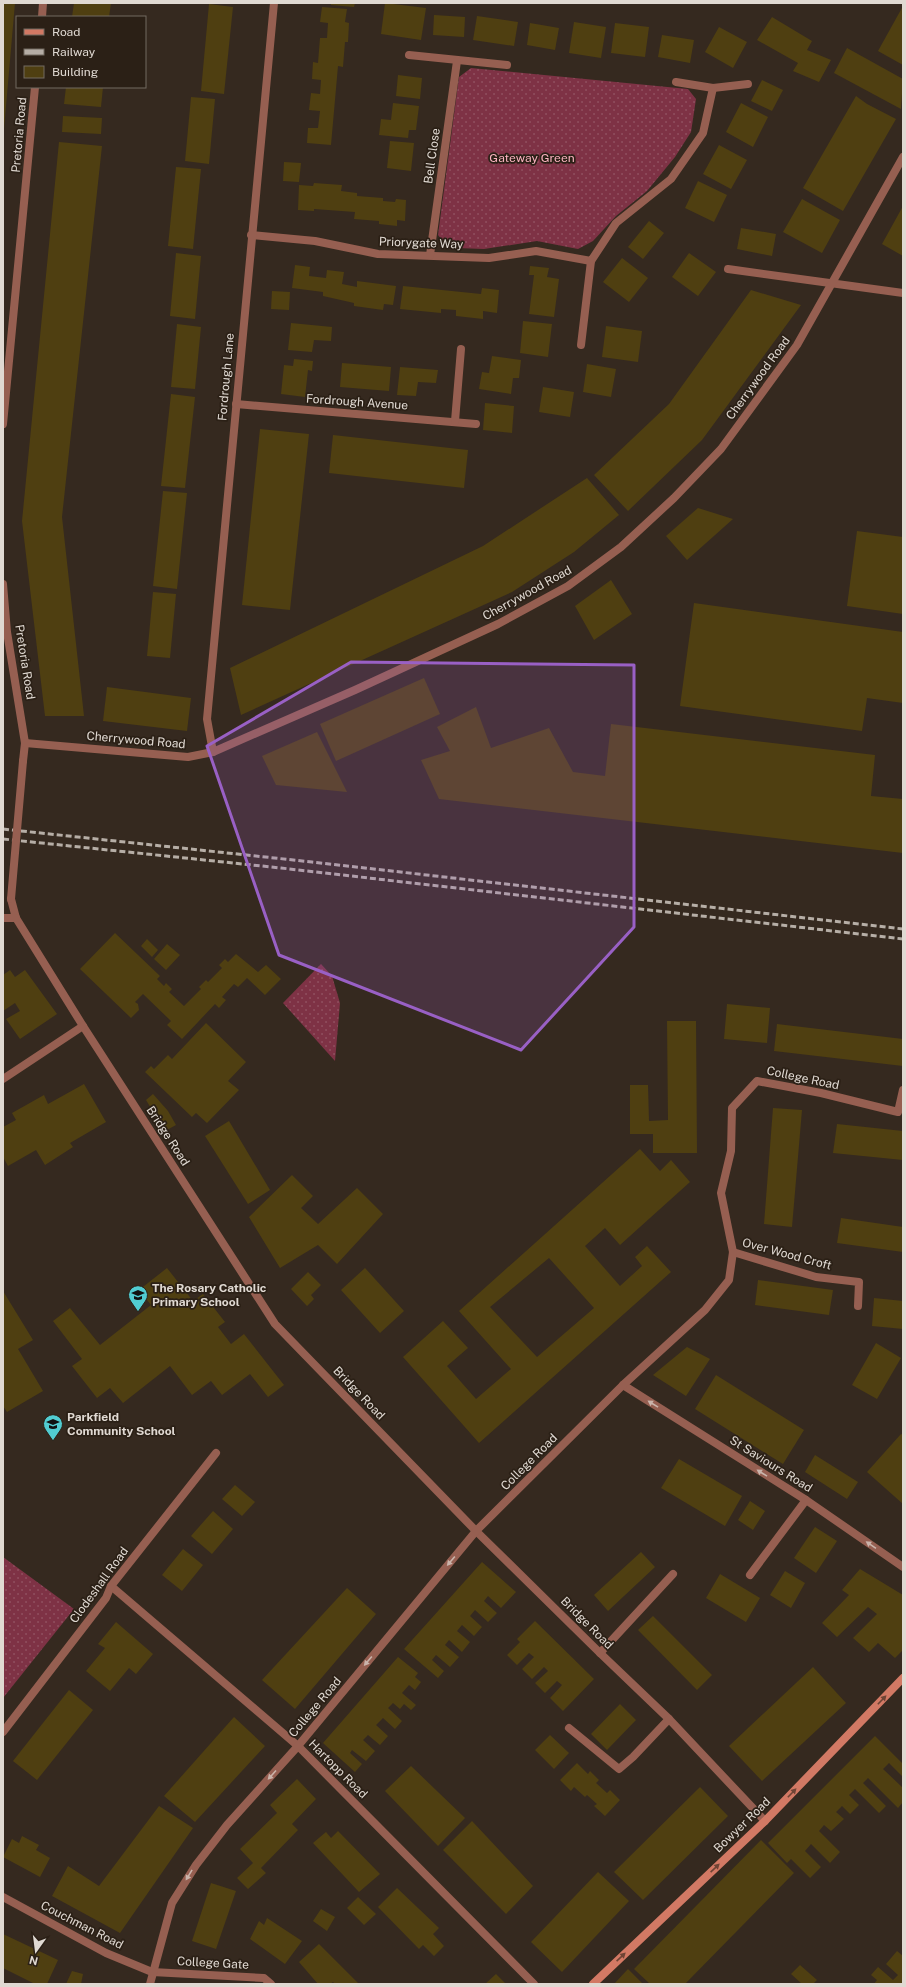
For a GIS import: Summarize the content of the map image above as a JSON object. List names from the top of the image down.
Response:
{
  "streets": {
    "main road": ["Bowyer Road"],
    "street": [
      "Pretoria Road",
      "Bell Close",
      "Priorygate Way",
      "Fordrough Lane",
      "Cherrywood Road",
      "Fordrough Avenue",
      "College Road",
      "Bridge Road",
      "Over Wood Croft",
      "St Saviours Road",
      "Clodeshall Road",
      "Hartopp Road",
      "Couchman Road",
      "College Gate"
    ]
  },
  "crossings": [
    ["Pretoria Road", "Cherrywood Road"],
    ["Pretoria Road", "Bridge Road"],
    ["Bell Close", "Priorygate Way"],
    ["Priorygate Way", "Fordrough Lane"],
    ["Fordrough Lane", "Cherrywood Road"],
    ["Fordrough Lane", "Fordrough Avenue"],
    ["College Road", "Bridge Road"],
    ["College Road", "Over Wood Croft"],
    ["College Road", "St Saviours Road"],
    ["College Road", "Hartopp Road"],
    ["College Road", "Couchman Road"],
    ["College Road", "College Gate"],
    ["Bridge Road", "Bowyer Road"],
    ["Clodeshall Road", "Hartopp Road"],
    ["Couchman Road", "College Gate"]
  ],
  "one_way": ["College Road", "St Saviours Road", "Bowyer Road"],
  "parks": ["Gateway Green"],
  "places": {
    "school or university": ["The Rosary Catholic Primary School", "Parkfield Community School"]
  },
  "legend": ["Road", "Railway", "Building"],
  "north": "bottom"
}
